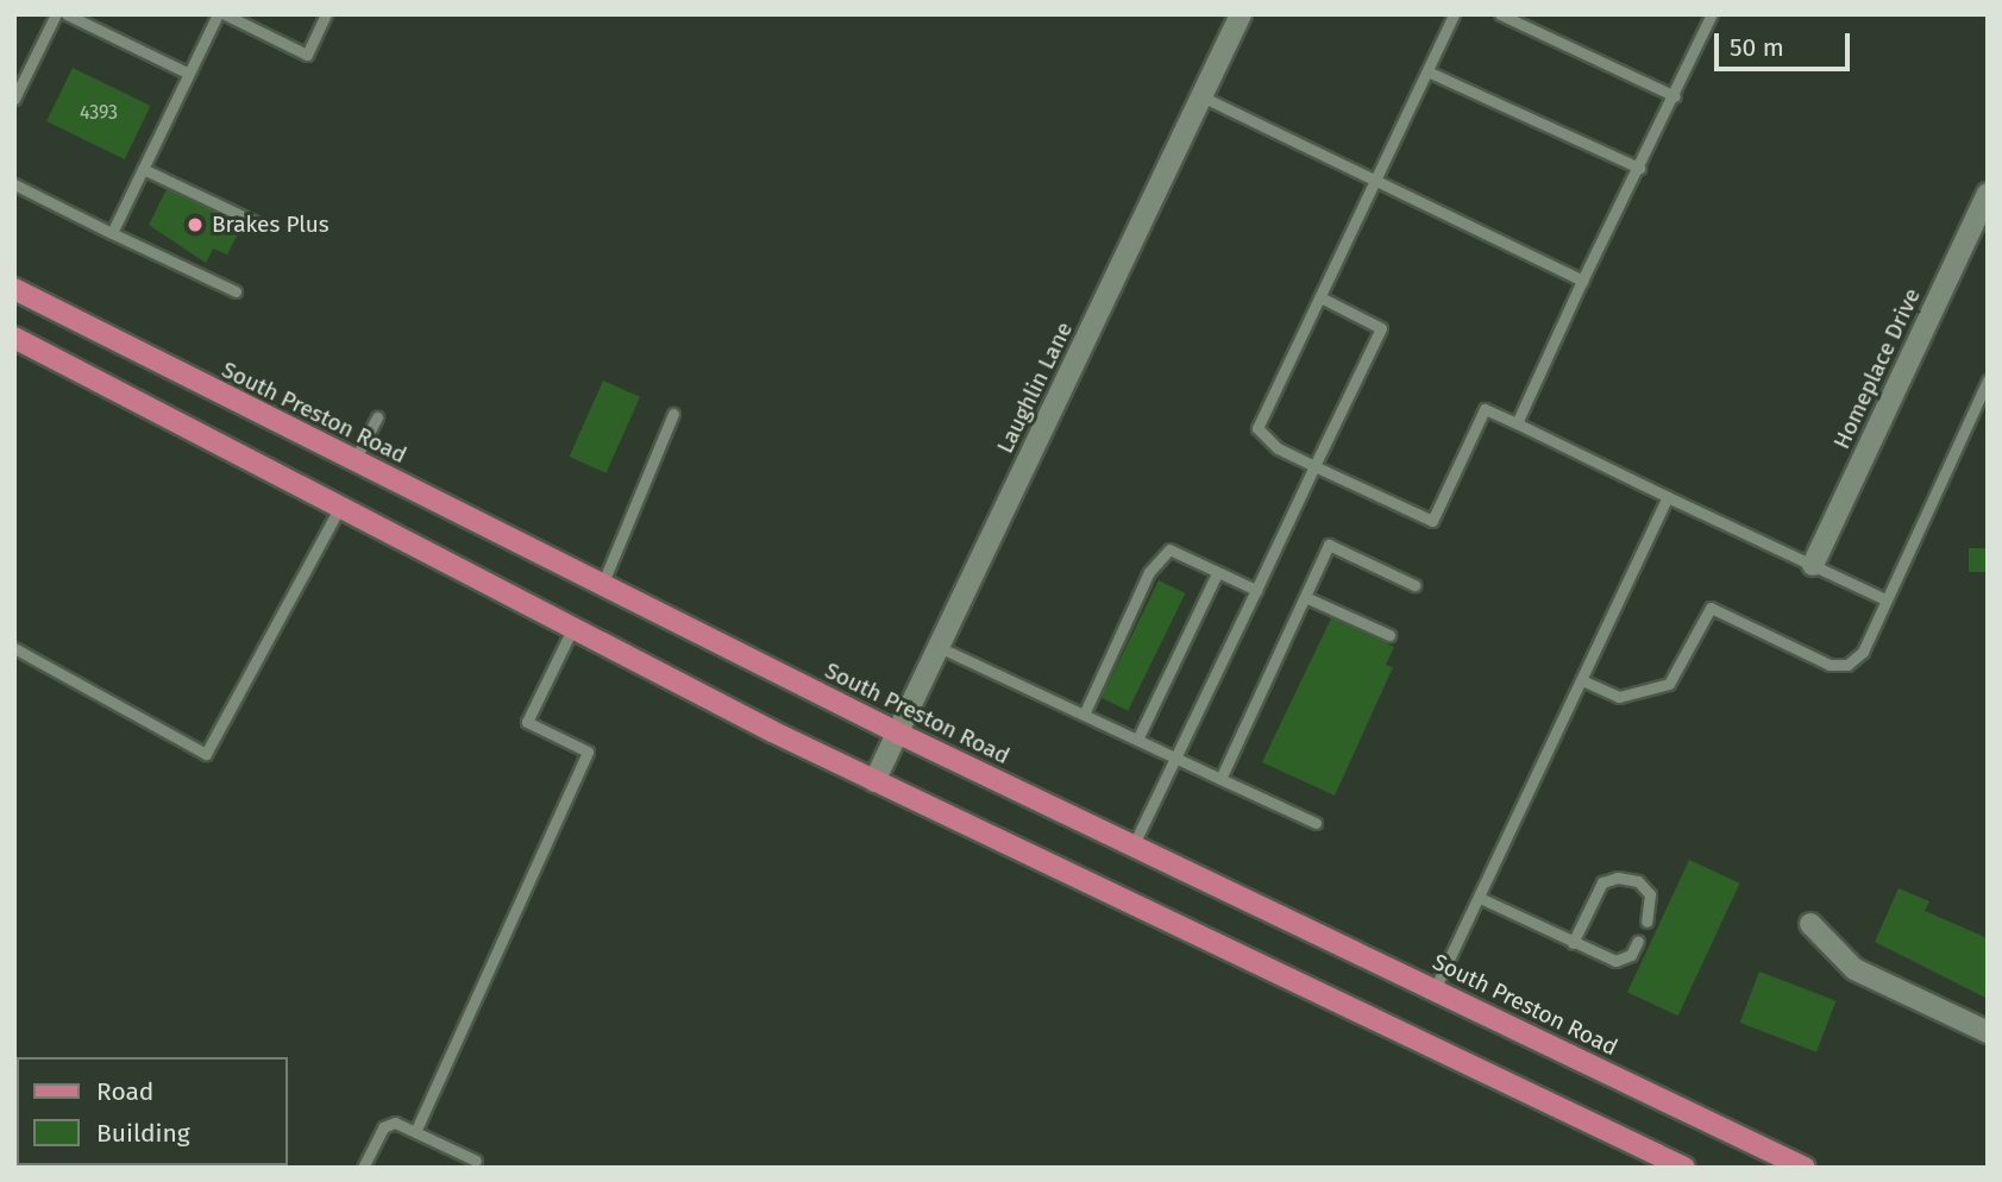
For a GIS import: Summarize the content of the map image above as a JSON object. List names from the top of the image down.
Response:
{
  "streets": {
    "main road": ["South Preston Road"],
    "street": ["Homeplace Drive", "Laughlin Lane"]
  },
  "crossings": [
    ["Laughlin Lane", "South Preston Road"]
  ],
  "places": ["Brakes Plus"],
  "house_numbers": ["4393"],
  "legend": ["Road", "Building"],
  "scale_bar": "50 m"
}
